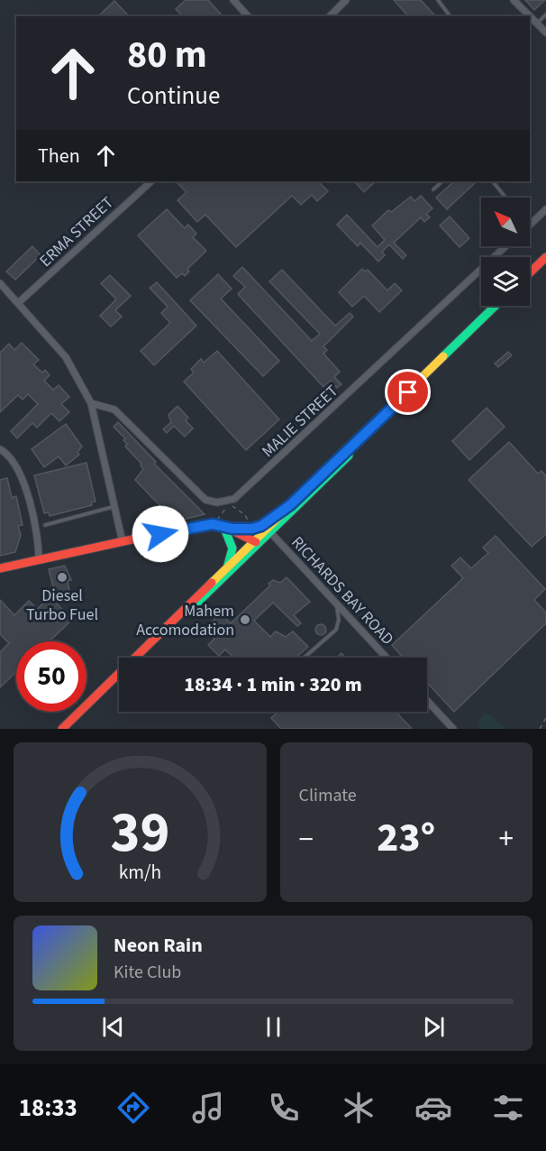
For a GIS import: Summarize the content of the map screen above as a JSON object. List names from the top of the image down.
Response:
{
  "streets": {
    "street": ["ERMA STREET", "MALIE STREET", "RICHARDS BAY ROAD"]
  },
  "places": ["Diesel Turbo Fuel", "Mahem Accomodation"],
  "north": "top left",
  "page": {
    "turn": ["80 m", "Continue"],
    "then": "Then",
    "limit": "50",
    "trip": "18:34 · 1 min · 320 m",
    "tile": "Climate",
    "heat": ["−", "23°", "+"],
    "song": ["Neon Rain", "Kite Club"],
    "tabs": "18:33",
    "gauge": ["39", "km/h"]
  }
}
